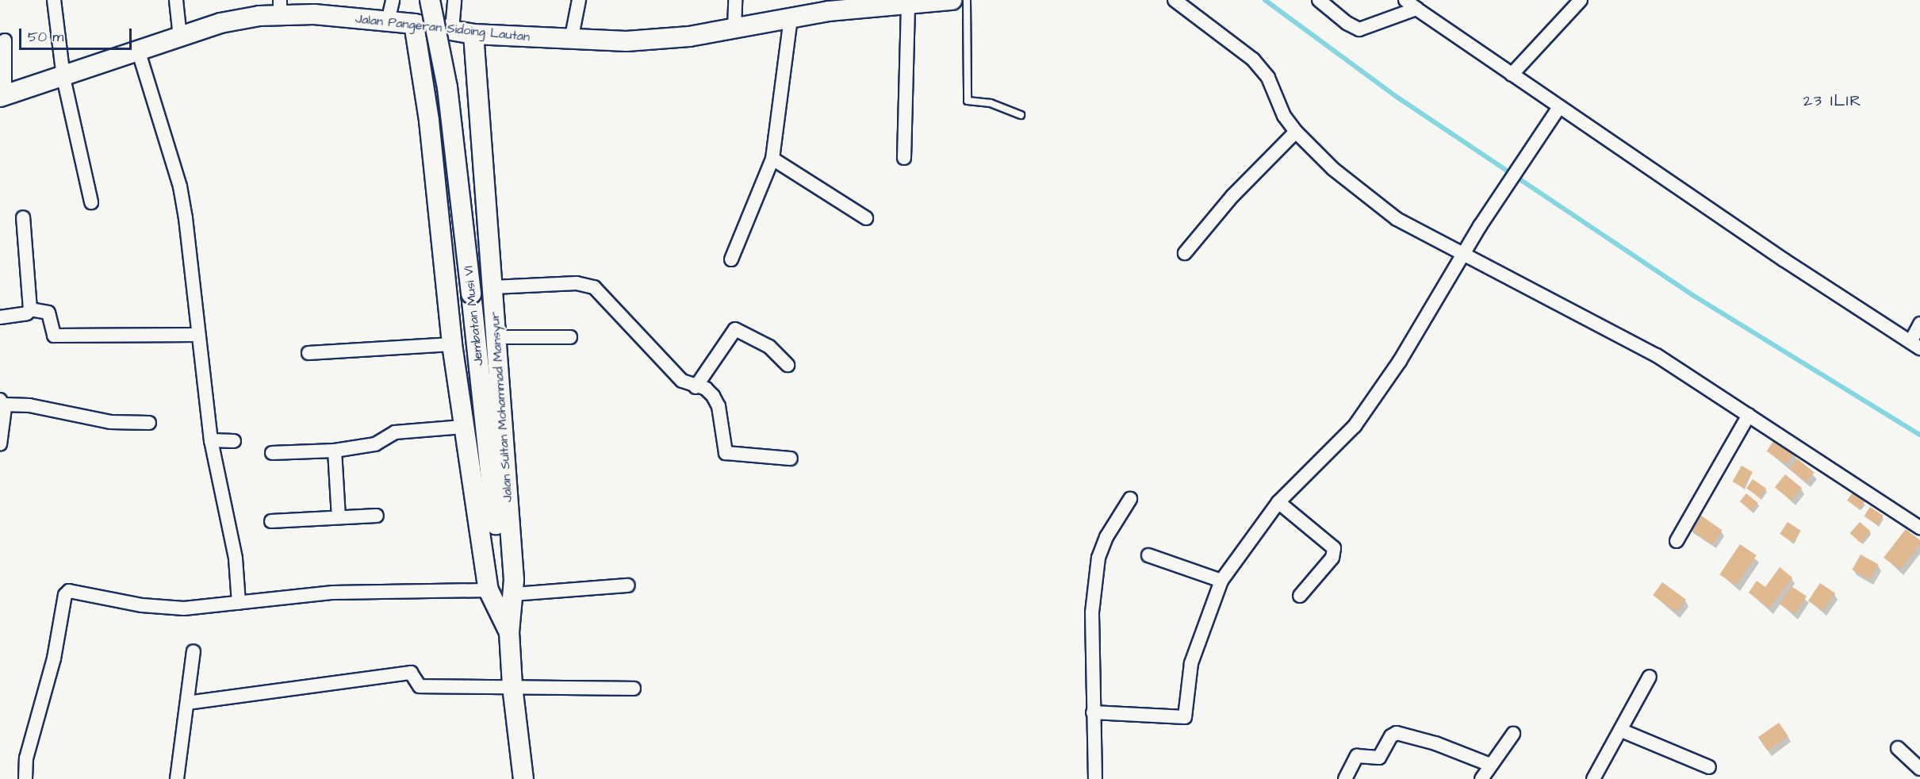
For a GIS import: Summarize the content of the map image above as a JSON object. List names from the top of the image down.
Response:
{
  "streets": {
    "street": ["Jalan Pangeran Sidoing Lautan", "Jembatan Musi VI", "Jalan Sultan Mohammad Mansyur"]
  },
  "crossings": [
    ["Jalan Pangeran Sidoing Lautan", "Jalan Sultan Mohammad Mansyur"],
    ["Jembatan Musi VI", "Jalan Sultan Mohammad Mansyur"]
  ],
  "districts": ["23 ILIR"],
  "scale_bar": "50 m"
}
